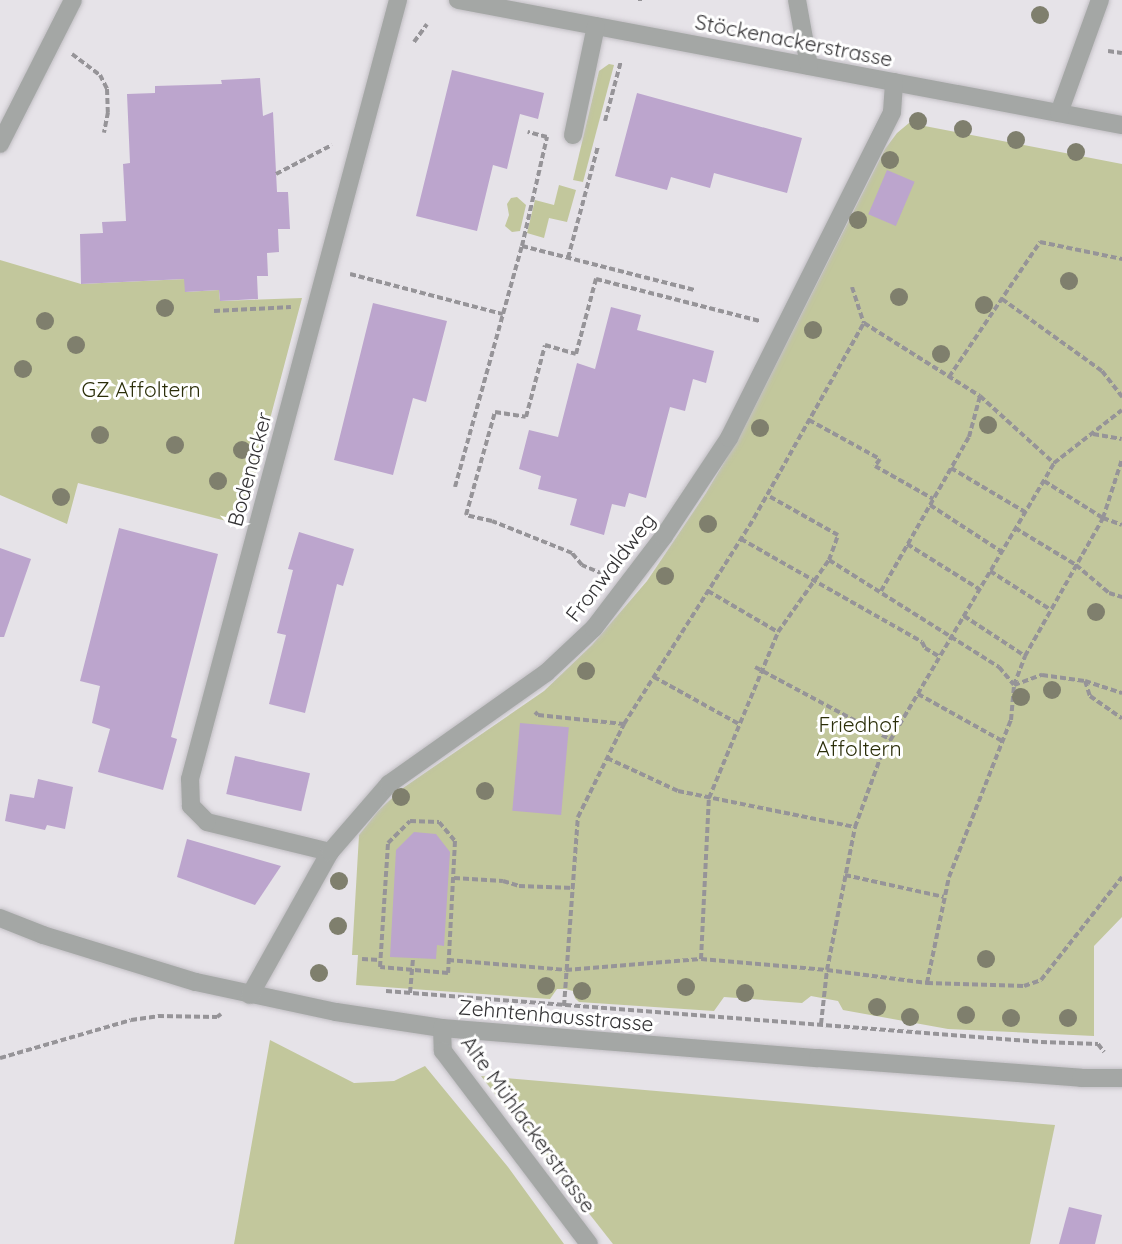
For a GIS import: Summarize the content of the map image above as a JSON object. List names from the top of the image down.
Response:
{
  "streets": {
    "street": [
      "Stöckenackerstrasse",
      "Bodenacker",
      "Fronwaldweg",
      "Zehntenhausstrasse",
      "Alte Mühlackerstrasse"
    ]
  },
  "crossings": [
    ["Stöckenackerstrasse", "Fronwaldweg"],
    ["Bodenacker", "Fronwaldweg"],
    ["Fronwaldweg", "Zehntenhausstrasse"],
    ["Zehntenhausstrasse", "Alte Mühlackerstrasse"]
  ],
  "parks": ["GZ Affoltern", "Friedhof Affoltern"]
}
